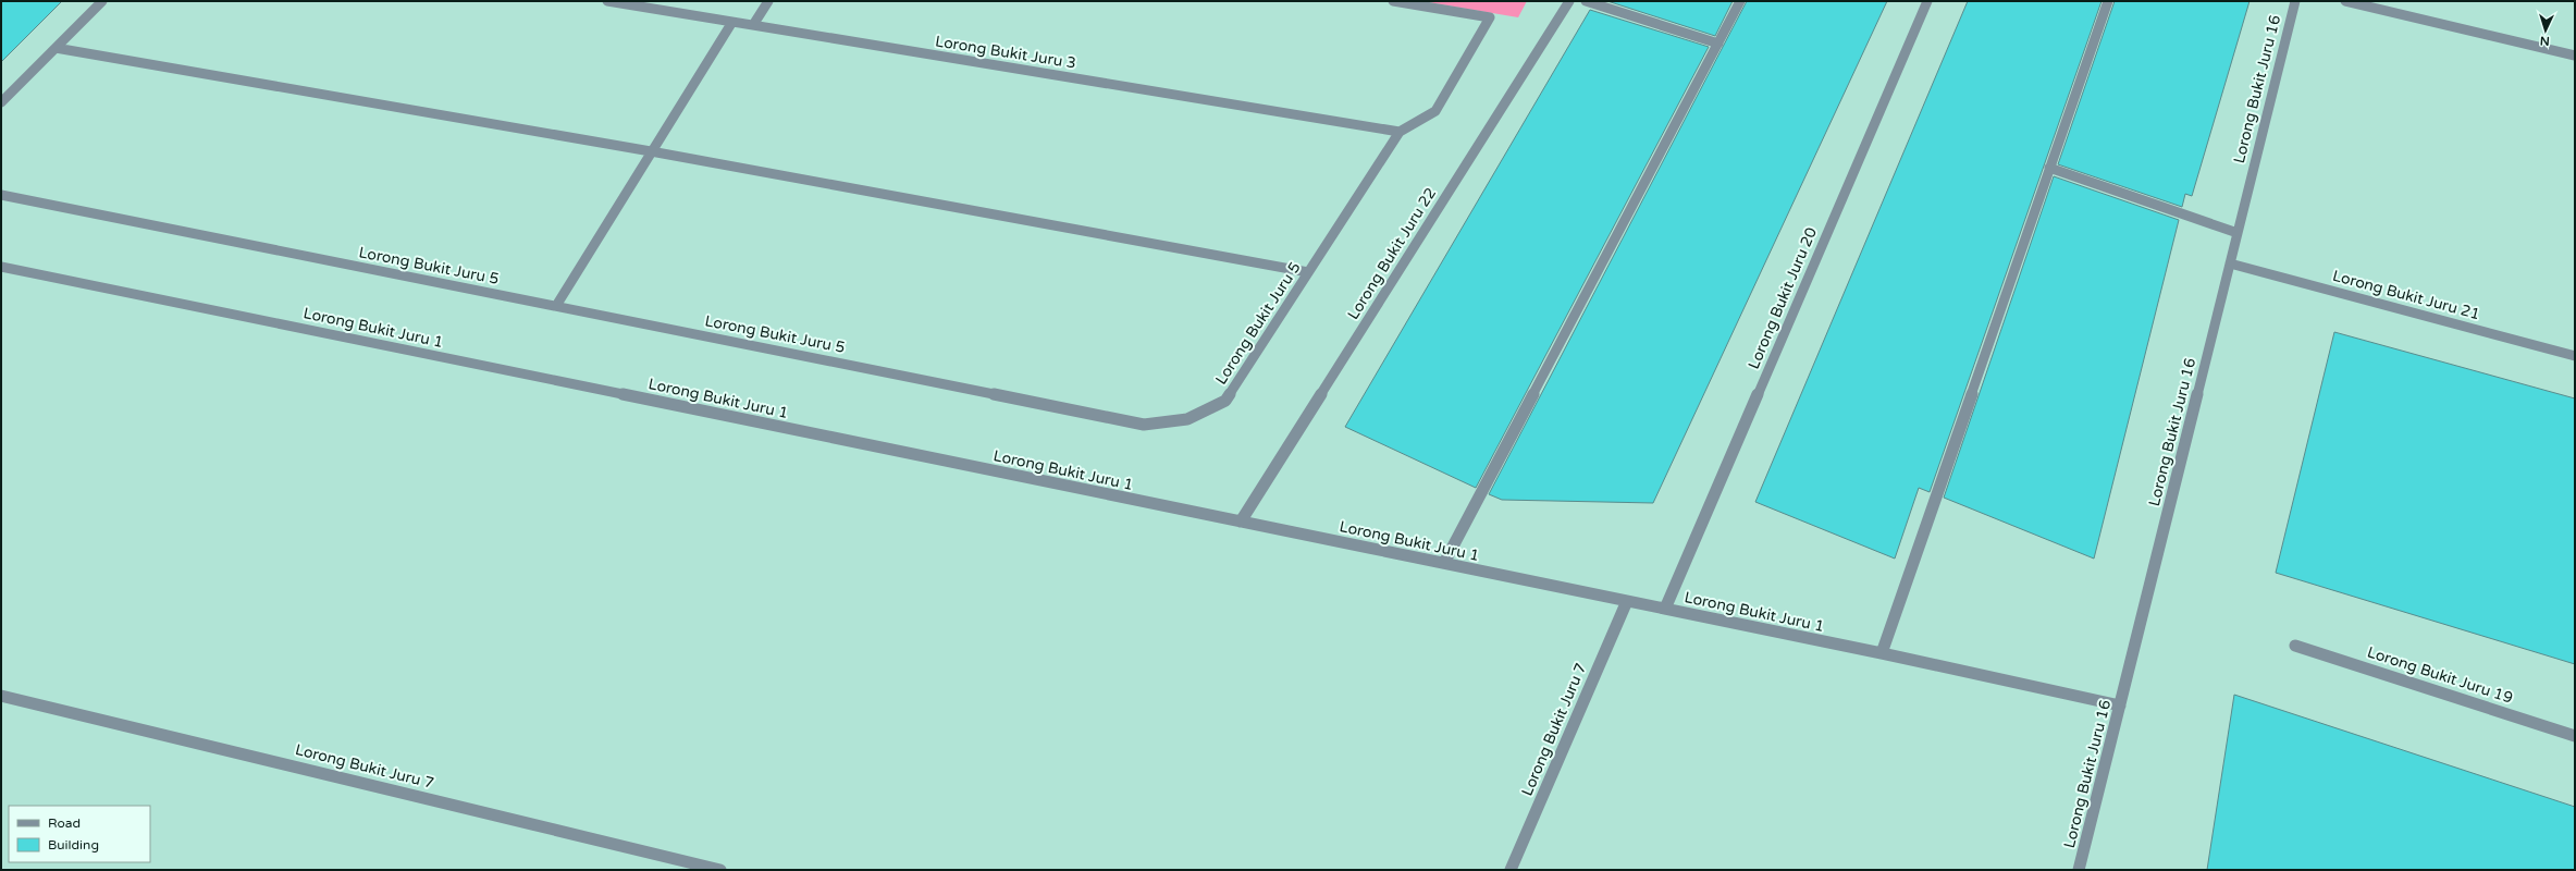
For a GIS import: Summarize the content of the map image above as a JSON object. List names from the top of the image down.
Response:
{
  "streets": {
    "street": [
      "Lorong Bukit Juru 3",
      "Lorong Bukit Juru 16",
      "Lorong Bukit Juru 22",
      "Lorong Bukit Juru 5",
      "Lorong Bukit Juru 21",
      "Lorong Bukit Juru 20",
      "Lorong Bukit Juru 1",
      "Lorong Bukit Juru 19",
      "Lorong Bukit Juru 7"
    ]
  },
  "crossings": [
    ["Lorong Bukit Juru 3", "Lorong Bukit Juru 5"],
    ["Lorong Bukit Juru 16", "Lorong Bukit Juru 21"],
    ["Lorong Bukit Juru 16", "Lorong Bukit Juru 1"],
    ["Lorong Bukit Juru 22", "Lorong Bukit Juru 1"],
    ["Lorong Bukit Juru 20", "Lorong Bukit Juru 1"],
    ["Lorong Bukit Juru 1", "Lorong Bukit Juru 7"]
  ],
  "legend": ["Road", "Building"],
  "north": "bottom"
}
